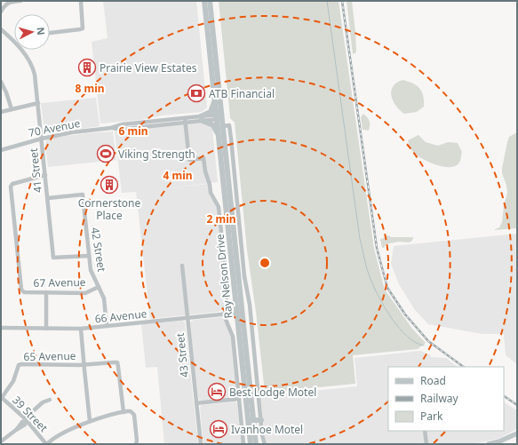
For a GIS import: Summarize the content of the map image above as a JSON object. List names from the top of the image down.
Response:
{
  "streets": {
    "highway": ["Ray Nelson Drive"],
    "street": [
      "70 Avenue",
      "41 Street",
      "42 Street",
      "67 Avenue",
      "66 Avenue",
      "43 Street",
      "65 Avenue",
      "39 Street"
    ]
  },
  "crossings": [
    ["70 Avenue", "41 Street"],
    ["70 Avenue", "Ray Nelson Drive"],
    ["41 Street", "42 Street"],
    ["41 Street", "67 Avenue"],
    ["42 Street", "67 Avenue"],
    ["42 Street", "66 Avenue"],
    ["Ray Nelson Drive", "66 Avenue"],
    ["66 Avenue", "43 Street"],
    ["65 Avenue", "39 Street"]
  ],
  "places": {
    "building": ["Prairie View Estates", "Cornerstone Place"],
    "bank": ["ATB Financial"],
    "sports": ["Viking Strength"],
    "hotel": ["Best Lodge Motel", "Ivanhoe Motel"]
  },
  "legend": ["Road", "Railway", "Park"],
  "north": "right",
  "rings": [
    "8 min",
    "6 min",
    "4 min",
    "2 min"
  ]
}
